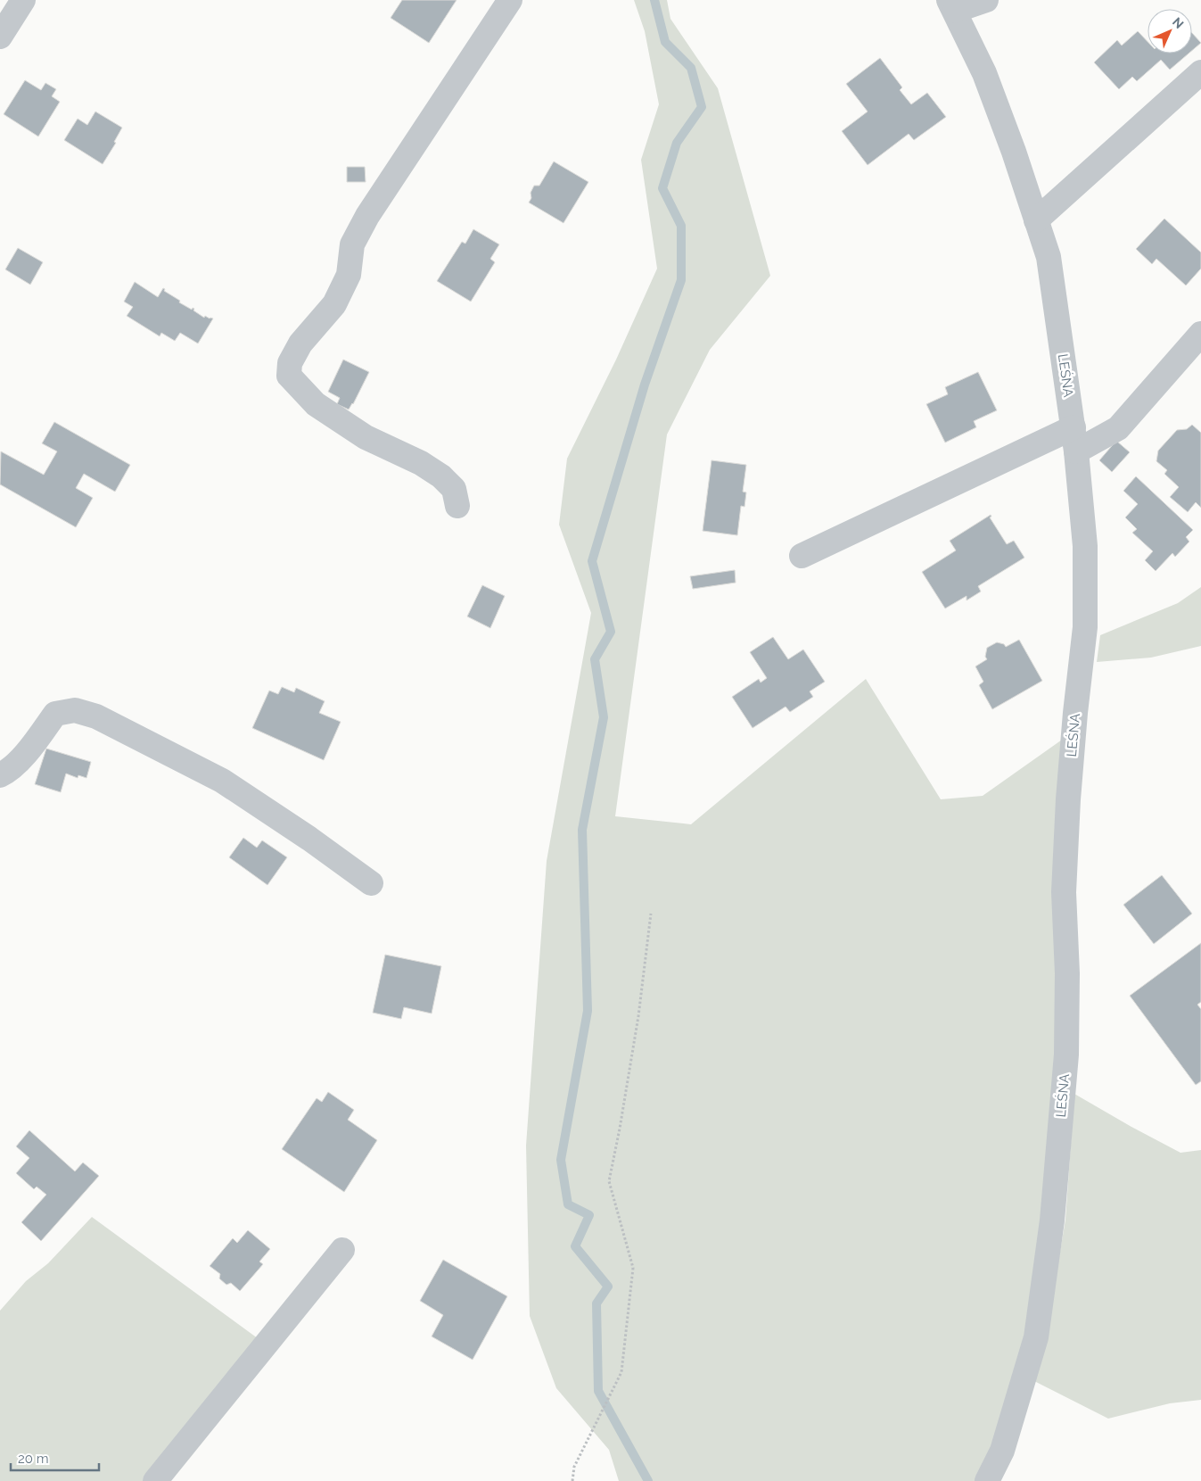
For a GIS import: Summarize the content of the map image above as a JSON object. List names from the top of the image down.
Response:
{
  "streets": {
    "street": ["LEŚNA"]
  },
  "scale_bar": "20 m",
  "north": "top right"
}
